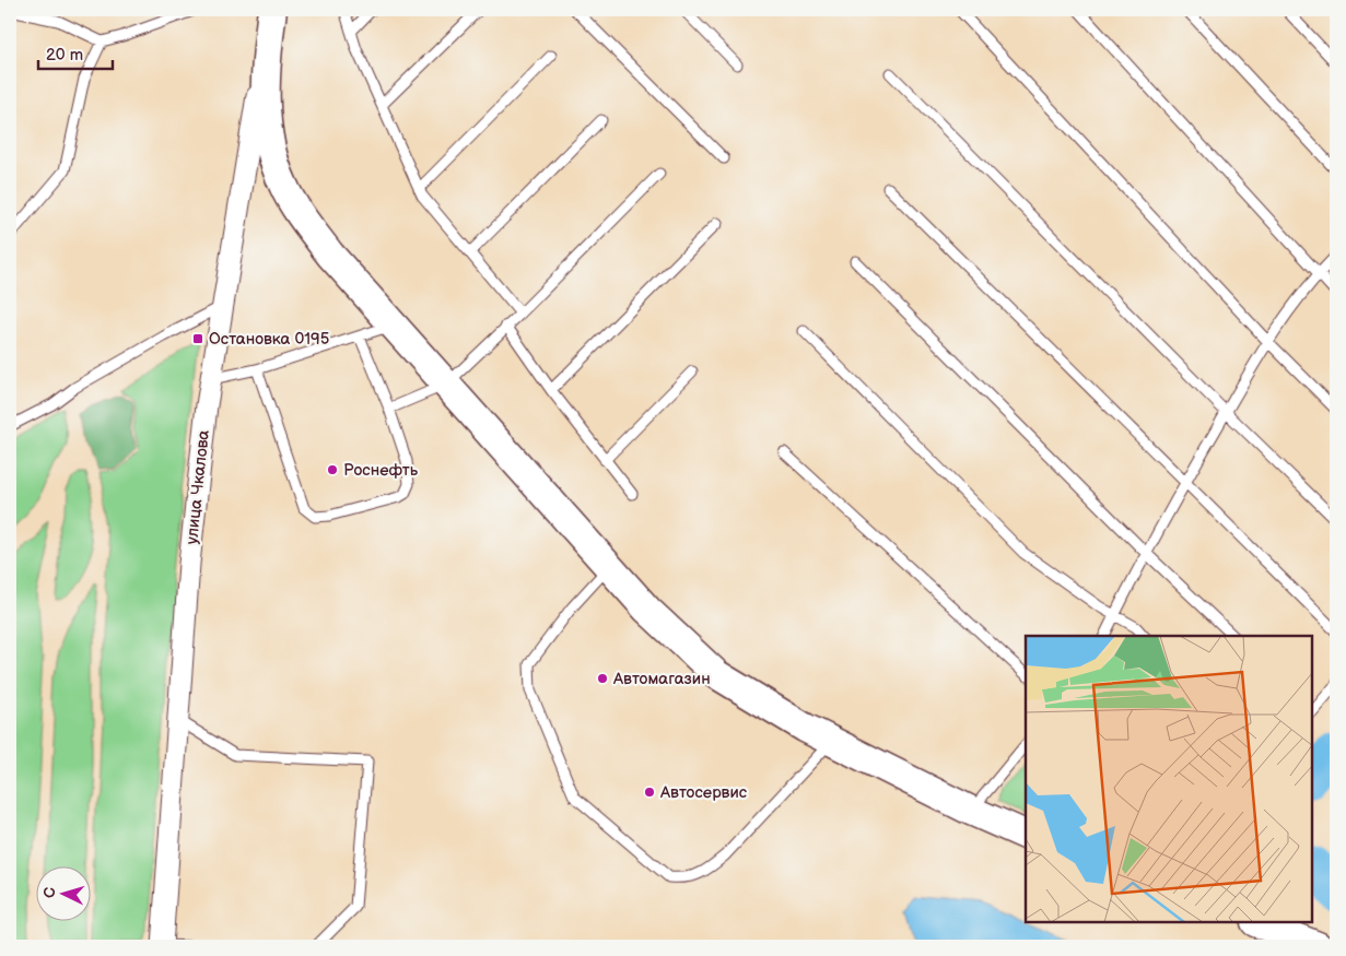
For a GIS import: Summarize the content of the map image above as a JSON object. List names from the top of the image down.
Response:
{
  "streets": {
    "street": ["улица Чкалова"]
  },
  "places": {
    "transit": ["Остановка 0195"],
    "other": ["Роснефть", "Автомагазин", "Автосервис"]
  },
  "scale_bar": "20 m",
  "north": "left"
}
